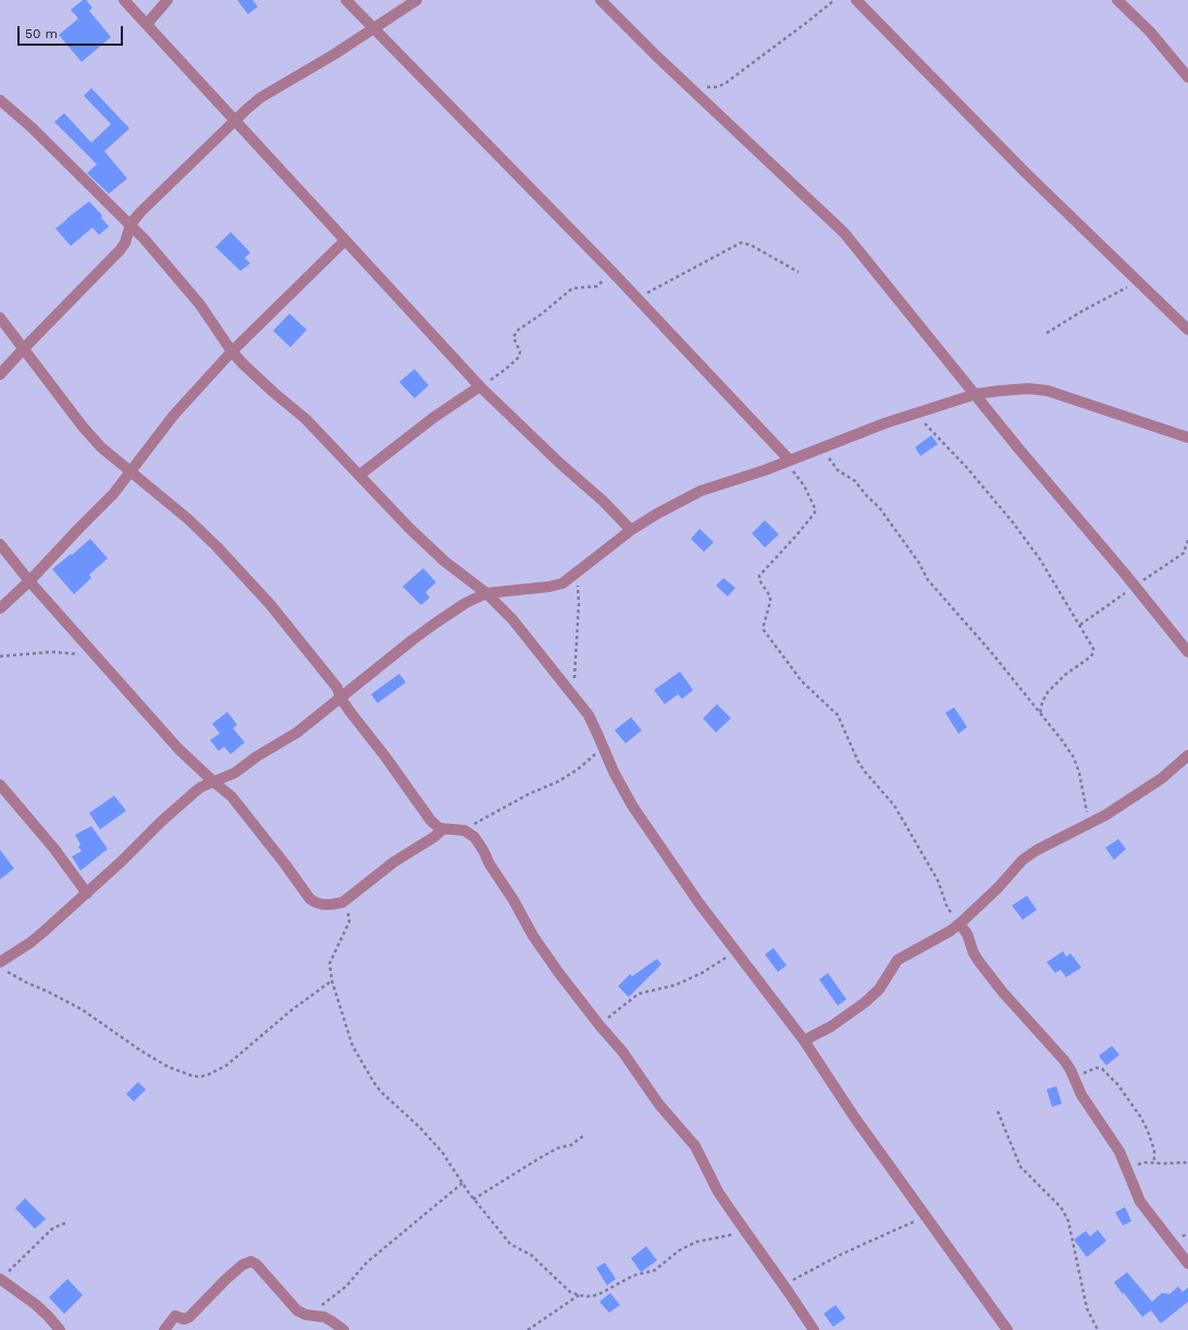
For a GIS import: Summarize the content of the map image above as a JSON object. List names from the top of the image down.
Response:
{
  "scale_bar": "50 m"
}
